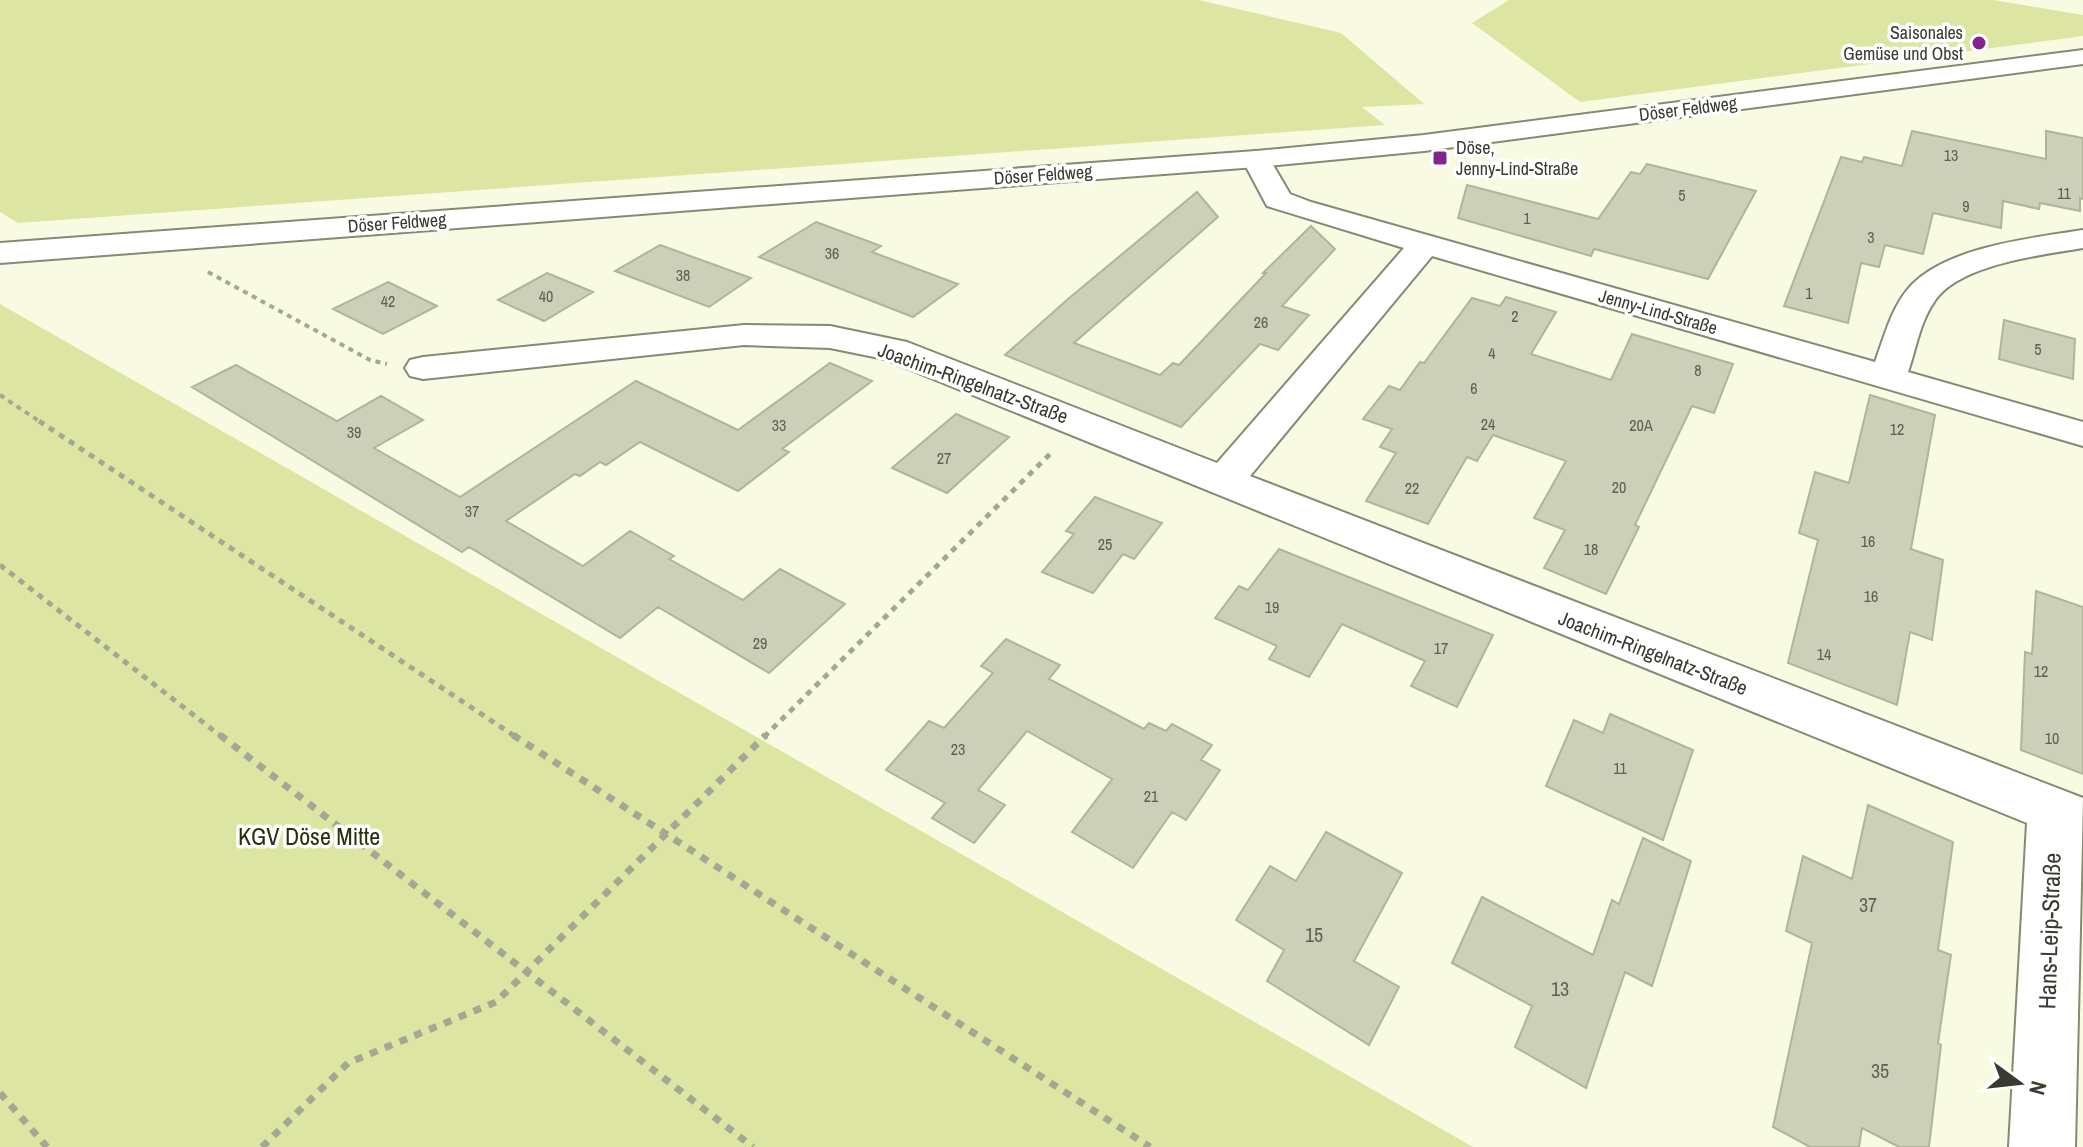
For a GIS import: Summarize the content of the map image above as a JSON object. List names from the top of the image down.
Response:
{
  "streets": {
    "street": [
      "Döser Feldweg",
      "Jenny-Lind-Straße",
      "Joachim-Ringelnatz-Straße",
      "Hans-Leip-Straße"
    ]
  },
  "crossings": [
    ["Döser Feldweg", "Jenny-Lind-Straße"],
    ["Joachim-Ringelnatz-Straße", "Hans-Leip-Straße"]
  ],
  "parks": ["KGV Döse Mitte"],
  "places": {
    "other": ["Saisonales Gemüse und Obst"],
    "transit": ["Döse, Jenny-Lind-Straße"]
  },
  "house_numbers": [
    "13",
    "11",
    "5",
    "9",
    "1",
    "3",
    "36",
    "38",
    "1",
    "40",
    "42",
    "2",
    "26",
    "5",
    "4",
    "8",
    "6",
    "24",
    "33",
    "20A",
    "12",
    "39",
    "27",
    "20",
    "22",
    "37",
    "16",
    "25",
    "18",
    "16",
    "19",
    "29",
    "17",
    "14",
    "12",
    "10",
    "23",
    "11",
    "21",
    "37",
    "15",
    "13",
    "35"
  ],
  "north": "right"
}
